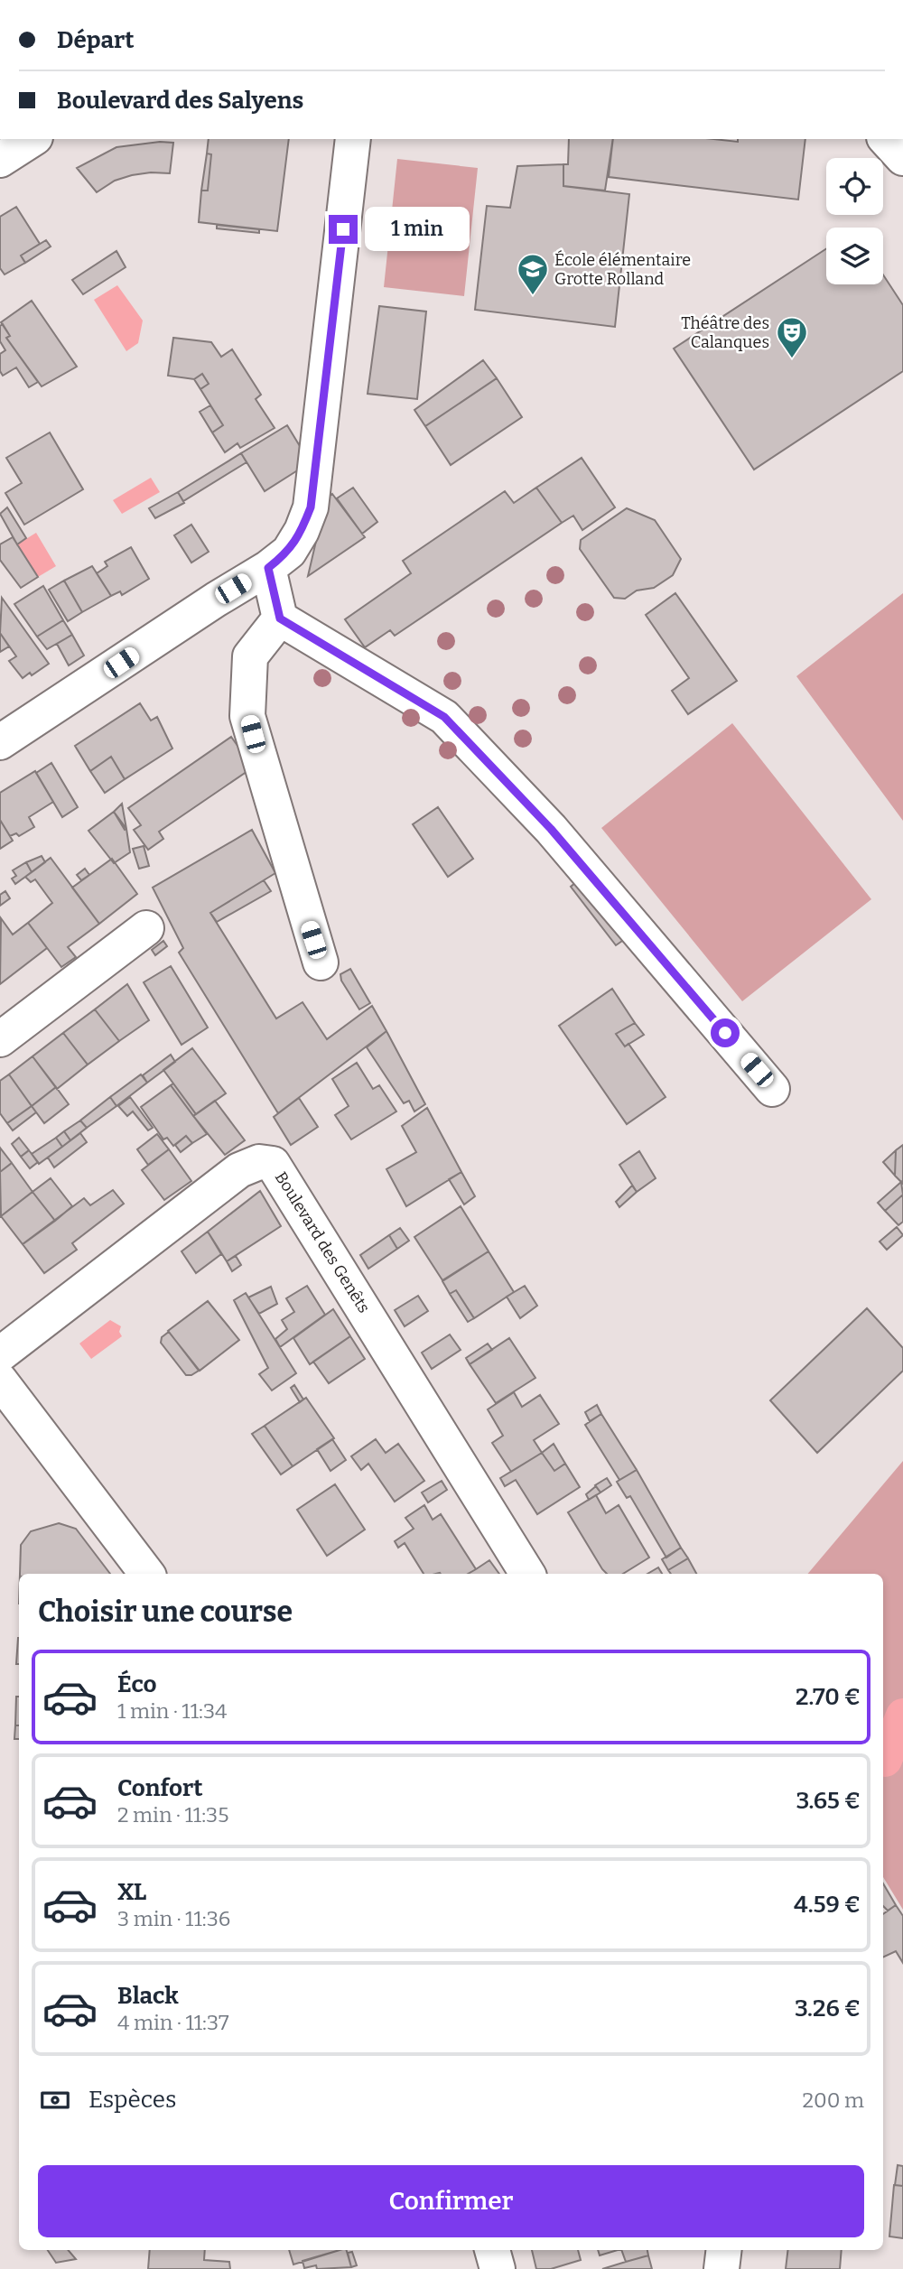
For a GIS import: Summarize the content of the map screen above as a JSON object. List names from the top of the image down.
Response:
{
  "streets": {
    "street": ["Boulevard des Genêts"]
  },
  "places": {
    "school or university": ["École élémentaire Grotte Rolland"],
    "theatre": ["Théâtre des Calanques"]
  },
  "page": {
    "banner": ["Départ", "Boulevard des Salyens"],
    "bubble": "1 min",
    "heading": "Choisir une course",
    "list": [
      {
        "name": "Éco",
        "note": "1 min · 11:34",
        "value": "2.70 €"
      },
      {
        "name": "Confort",
        "note": "2 min · 11:35",
        "value": "3.65 €"
      },
      {
        "name": "XL",
        "note": "3 min · 11:36",
        "value": "4.59 €"
      },
      {
        "name": "Black",
        "note": "4 min · 11:37",
        "value": "3.26 €"
      }
    ],
    "pay": ["Espèces", "200 m"],
    "buttons": "Confirmer"
  }
}
